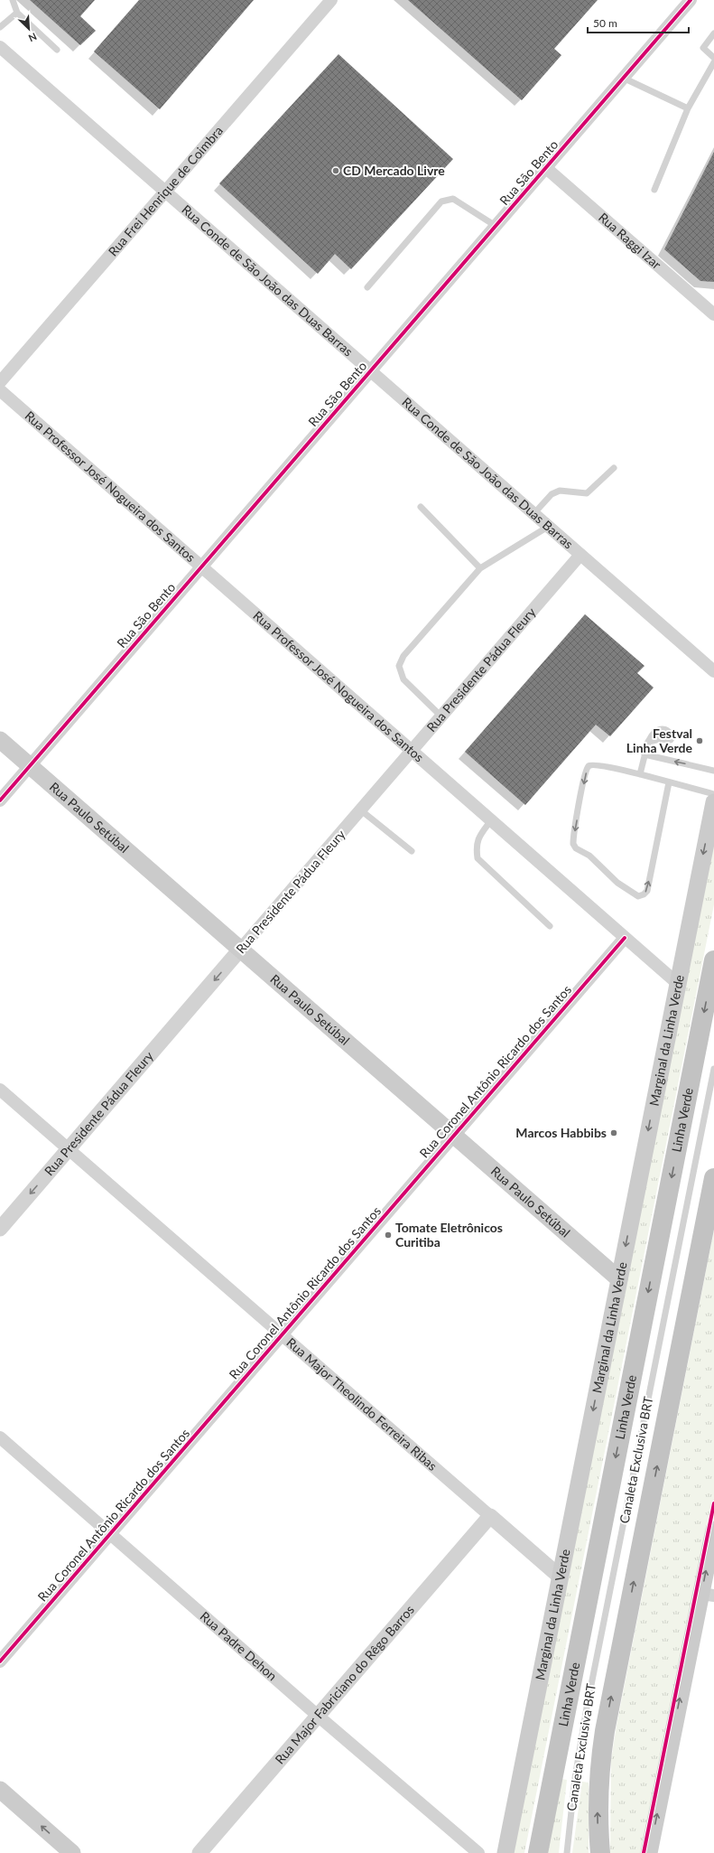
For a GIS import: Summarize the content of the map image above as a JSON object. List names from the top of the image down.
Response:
{
  "streets": {
    "highway": ["Linha Verde"],
    "main road": ["Rua Paulo Setúbal", "Marginal da Linha Verde"],
    "street": [
      "Rua São Bento",
      "Rua Frei Henrique de Coimbra",
      "Rua Raggi Izar",
      "Rua Conde de São João das Duas Barras",
      "Rua Professor José Nogueira dos Santos",
      "Rua Presidente Pádua Fleury",
      "Rua Coronel Antônio Ricardo dos Santos",
      "Rua Major Theolindo Ferreira Ribas",
      "Rua Padre Dehon",
      "Rua Major Fabriciano do Rêgo Barros"
    ],
    "lane": ["Canaleta Exclusiva BRT"]
  },
  "crossings": [
    ["Rua São Bento", "Rua Raggi Izar"],
    ["Rua São Bento", "Rua Conde de São João das Duas Barras"],
    ["Rua São Bento", "Rua Professor José Nogueira dos Santos"],
    ["Rua São Bento", "Rua Paulo Setúbal"],
    ["Rua Frei Henrique de Coimbra", "Rua Conde de São João das Duas Barras"],
    ["Rua Conde de São João das Duas Barras", "Rua Presidente Pádua Fleury"],
    ["Rua Professor José Nogueira dos Santos", "Rua Presidente Pádua Fleury"],
    ["Rua Professor José Nogueira dos Santos", "Marginal da Linha Verde"],
    ["Rua Professor José Nogueira dos Santos", "Rua Coronel Antônio Ricardo dos Santos"],
    ["Rua Presidente Pádua Fleury", "Rua Paulo Setúbal"],
    ["Rua Presidente Pádua Fleury", "Rua Major Theolindo Ferreira Ribas"],
    ["Rua Paulo Setúbal", "Marginal da Linha Verde"],
    ["Rua Paulo Setúbal", "Rua Coronel Antônio Ricardo dos Santos"],
    ["Marginal da Linha Verde", "Rua Major Theolindo Ferreira Ribas"],
    ["Rua Coronel Antônio Ricardo dos Santos", "Rua Major Theolindo Ferreira Ribas"],
    ["Rua Coronel Antônio Ricardo dos Santos", "Rua Padre Dehon"],
    ["Rua Major Theolindo Ferreira Ribas", "Rua Major Fabriciano do Rêgo Barros"],
    ["Rua Padre Dehon", "Rua Major Fabriciano do Rêgo Barros"]
  ],
  "one_way": ["Rua Presidente Pádua Fleury", "Marginal da Linha Verde"],
  "places": [
    "CD Mercado Livre",
    "Festval Linha Verde",
    "Marcos Habbibs",
    "Tomate Eletrônicos Curitiba"
  ],
  "scale_bar": "50 m",
  "north": "bottom right"
}
